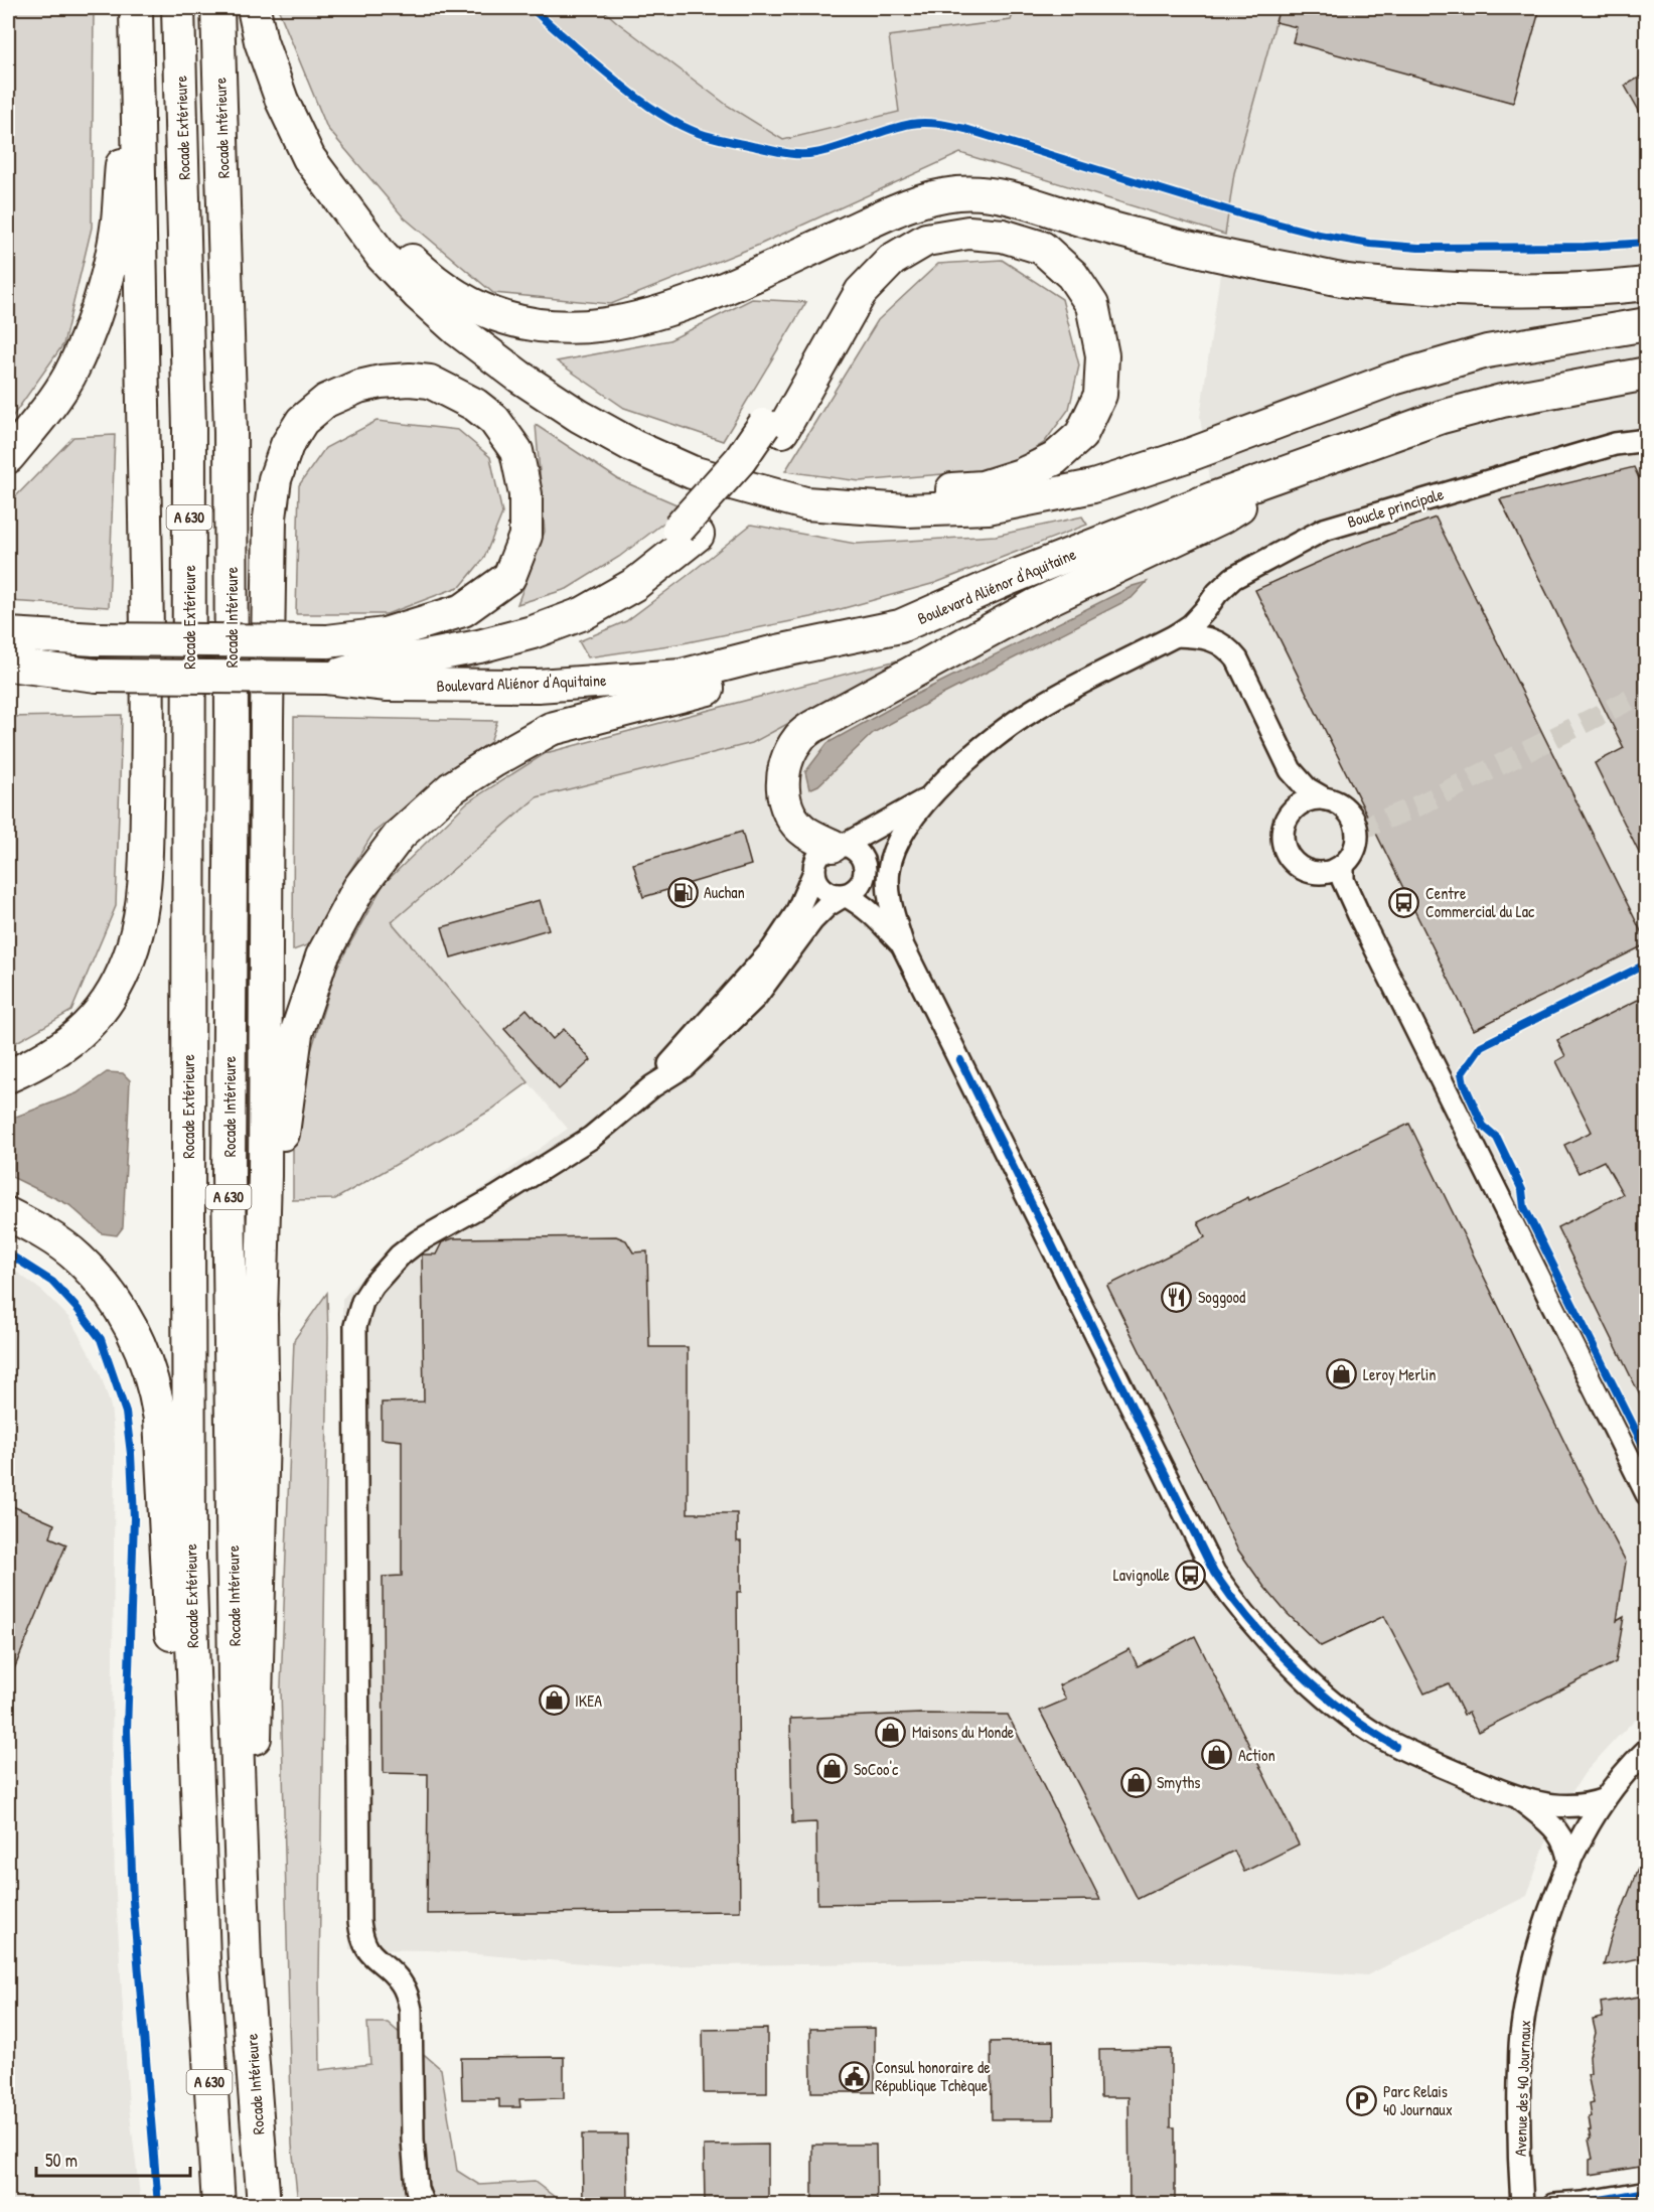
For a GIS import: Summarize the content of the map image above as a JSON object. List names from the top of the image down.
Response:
{
  "streets": {
    "highway": [
      "Rocade Extérieure",
      "Rocade Intérieure",
      "A 630",
      "Boulevard Aliénor d'Aquitaine"
    ],
    "street": ["Boucle principale", "Avenue des 40 Journaux"]
  },
  "places": {
    "fuel station": ["Auchan"],
    "bus stop": ["Centre Commercial du Lac", "Lavignolle"],
    "restaurant": ["Soggood"],
    "shop": [
      "Leroy Merlin",
      "IKEA",
      "Maisons du Monde",
      "Action",
      "SoCoo'c",
      "Smyths"
    ],
    "public building": ["Consul honoraire de République Tchèque"],
    "parking": ["Parc Relais 40 Journaux"]
  },
  "scale_bar": "50 m"
}
